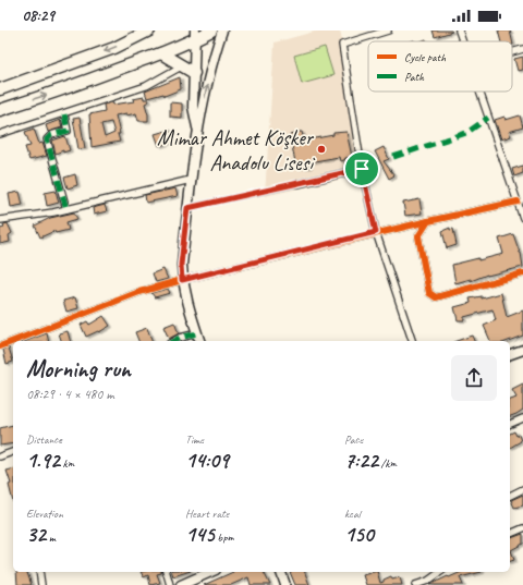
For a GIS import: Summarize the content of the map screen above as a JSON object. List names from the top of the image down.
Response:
{
  "places": ["Mimar Ahmet Köşker Anadolu Lisesi"],
  "legend": ["Cycle path", "Path"],
  "page": {
    "status": "08:29",
    "heading": ["Morning run", "08:29 · 4 × 480 m"],
    "stats": [
      ["Distance", "1.92 km"],
      ["Time", "14:09"],
      ["Pace", "7:22 /km"],
      ["Elevation", "32 m"],
      ["Heart rate", "145 bpm"],
      ["kcal", "150"]
    ]
  }
}
